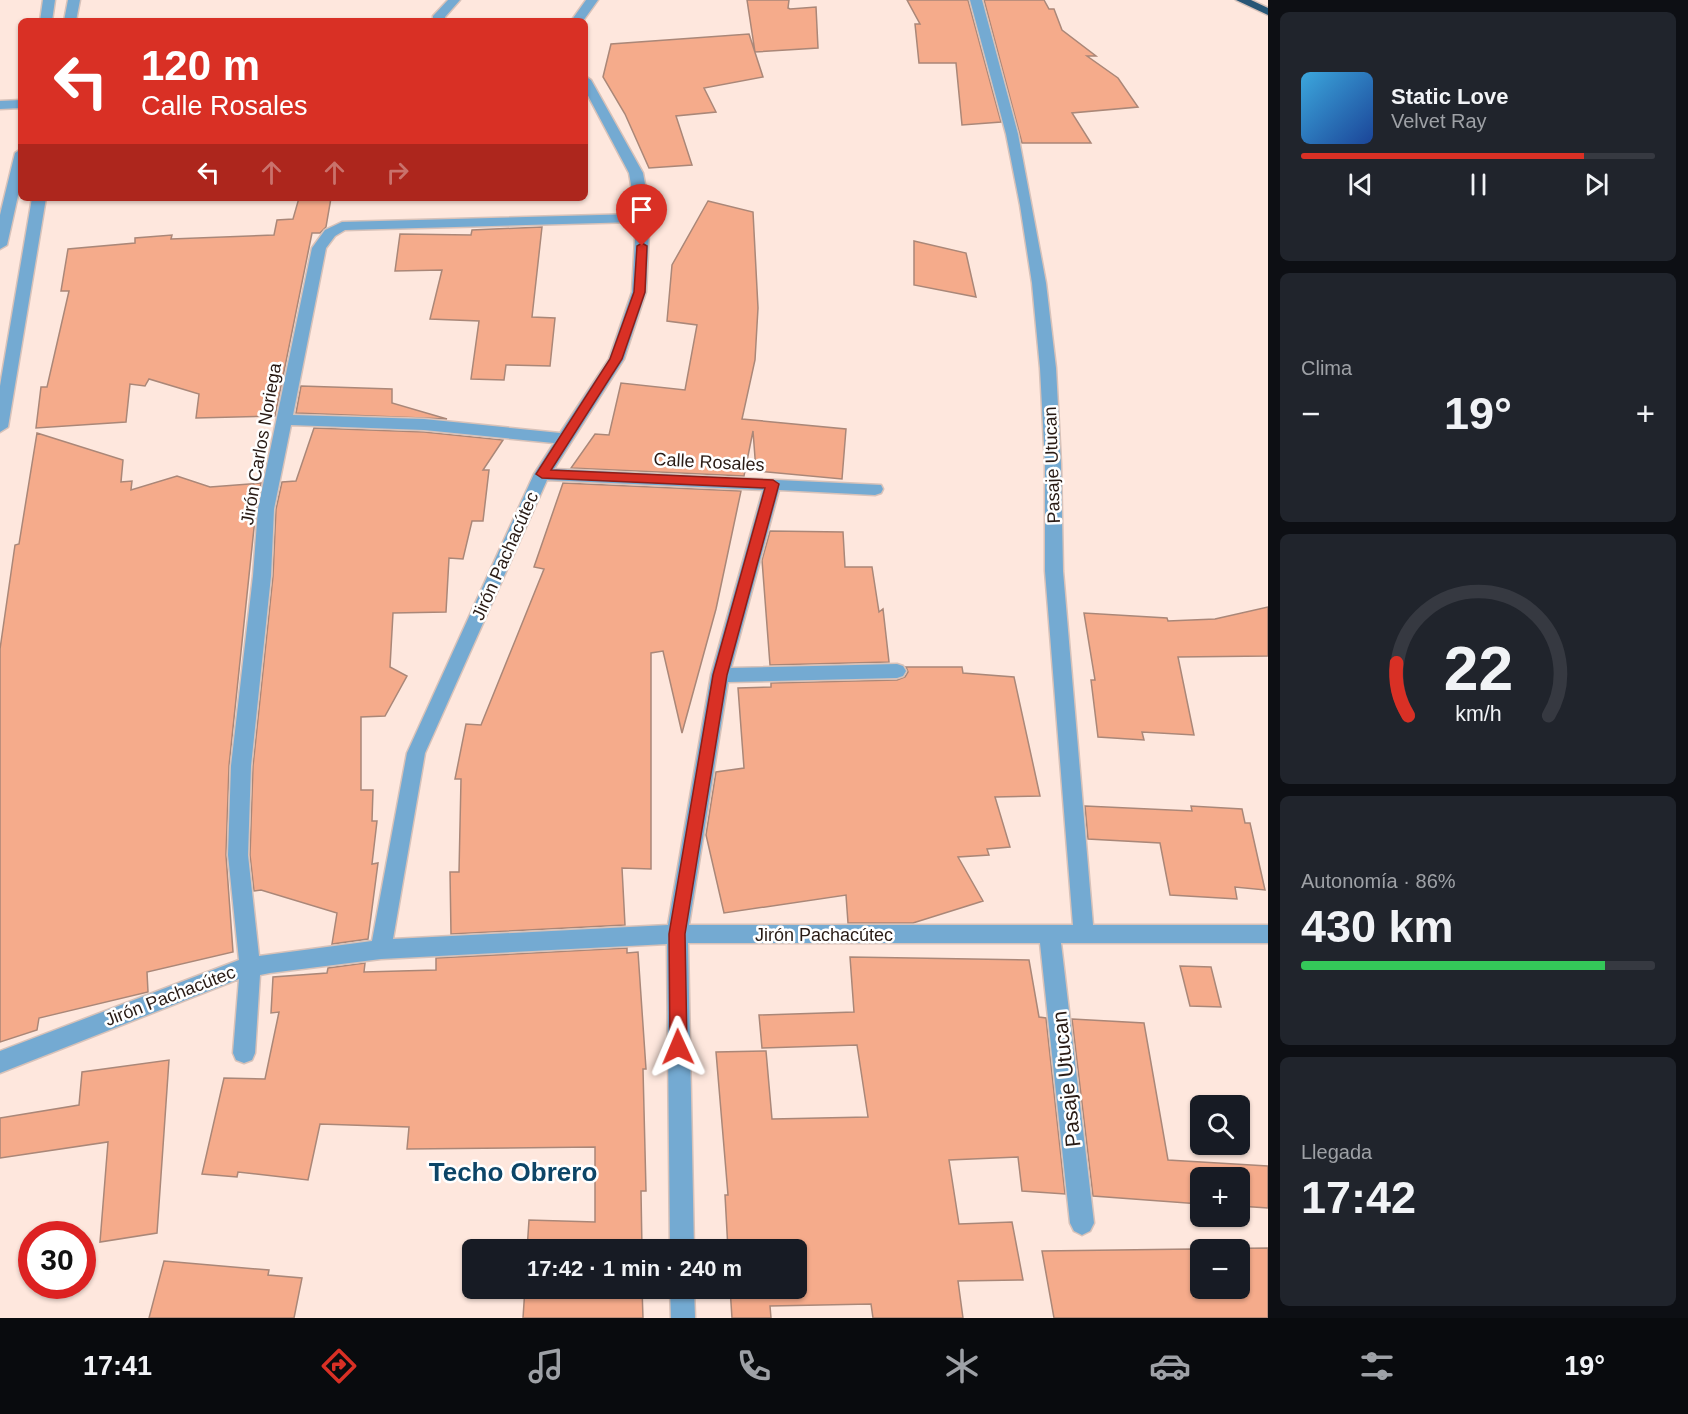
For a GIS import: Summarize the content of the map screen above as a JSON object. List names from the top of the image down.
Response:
{
  "streets": {
    "street": [
      "Jirón Carlos Noriega",
      "Calle Rosales",
      "Pasaje Utucan",
      "Jirón Pachacútec"
    ]
  },
  "crossings": [
    ["Jirón Carlos Noriega", "Jirón Pachacútec"],
    ["Calle Rosales", "Jirón Pachacútec"],
    ["Pasaje Utucan", "Jirón Pachacútec"]
  ],
  "districts": ["Techo Obrero"],
  "page": {
    "turn": ["120 m", "Calle Rosales"],
    "song": ["Static Love", "Velvet Ray"],
    "tile": [
      "Clima",
      ["Autonomía · 86%", "430 km"],
      ["Llegada", "17:42"]
    ],
    "heat": ["−", "19°", "+"],
    "map_buttons": ["+", "−"],
    "limit": "30",
    "trip": "17:42 · 1 min · 240 m",
    "tabs": ["17:41", "19°"],
    "gauge": ["22", "km/h"]
  }
}
